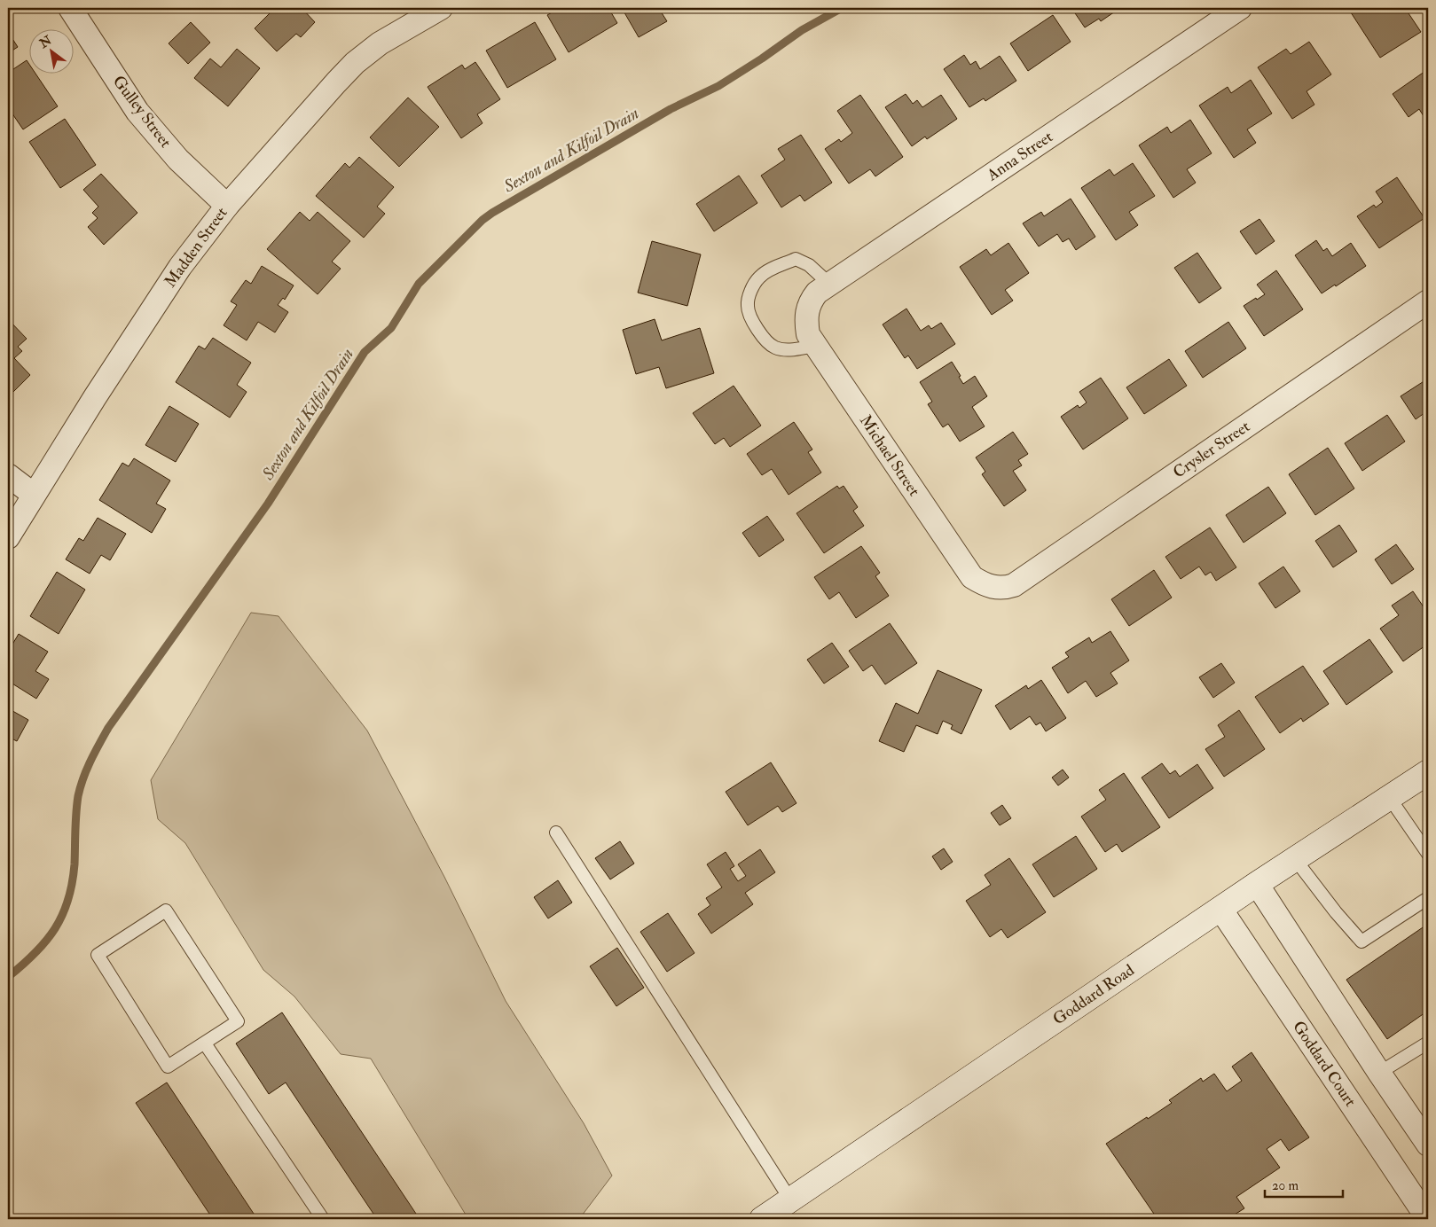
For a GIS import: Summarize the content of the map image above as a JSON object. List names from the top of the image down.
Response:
{
  "streets": {
    "main road": ["Goddard Road"],
    "street": [
      "Gulley Street",
      "Anna Street",
      "Madden Street",
      "Crysler Street",
      "Michael Street",
      "Goddard Court"
    ]
  },
  "crossings": [
    ["Gulley Street", "Madden Street"],
    ["Anna Street", "Michael Street"],
    ["Crysler Street", "Michael Street"],
    ["Goddard Road", "Goddard Court"]
  ],
  "water": ["Sexton and Kilfoil Drain"],
  "scale_bar": "20 m",
  "north": "top left"
}
